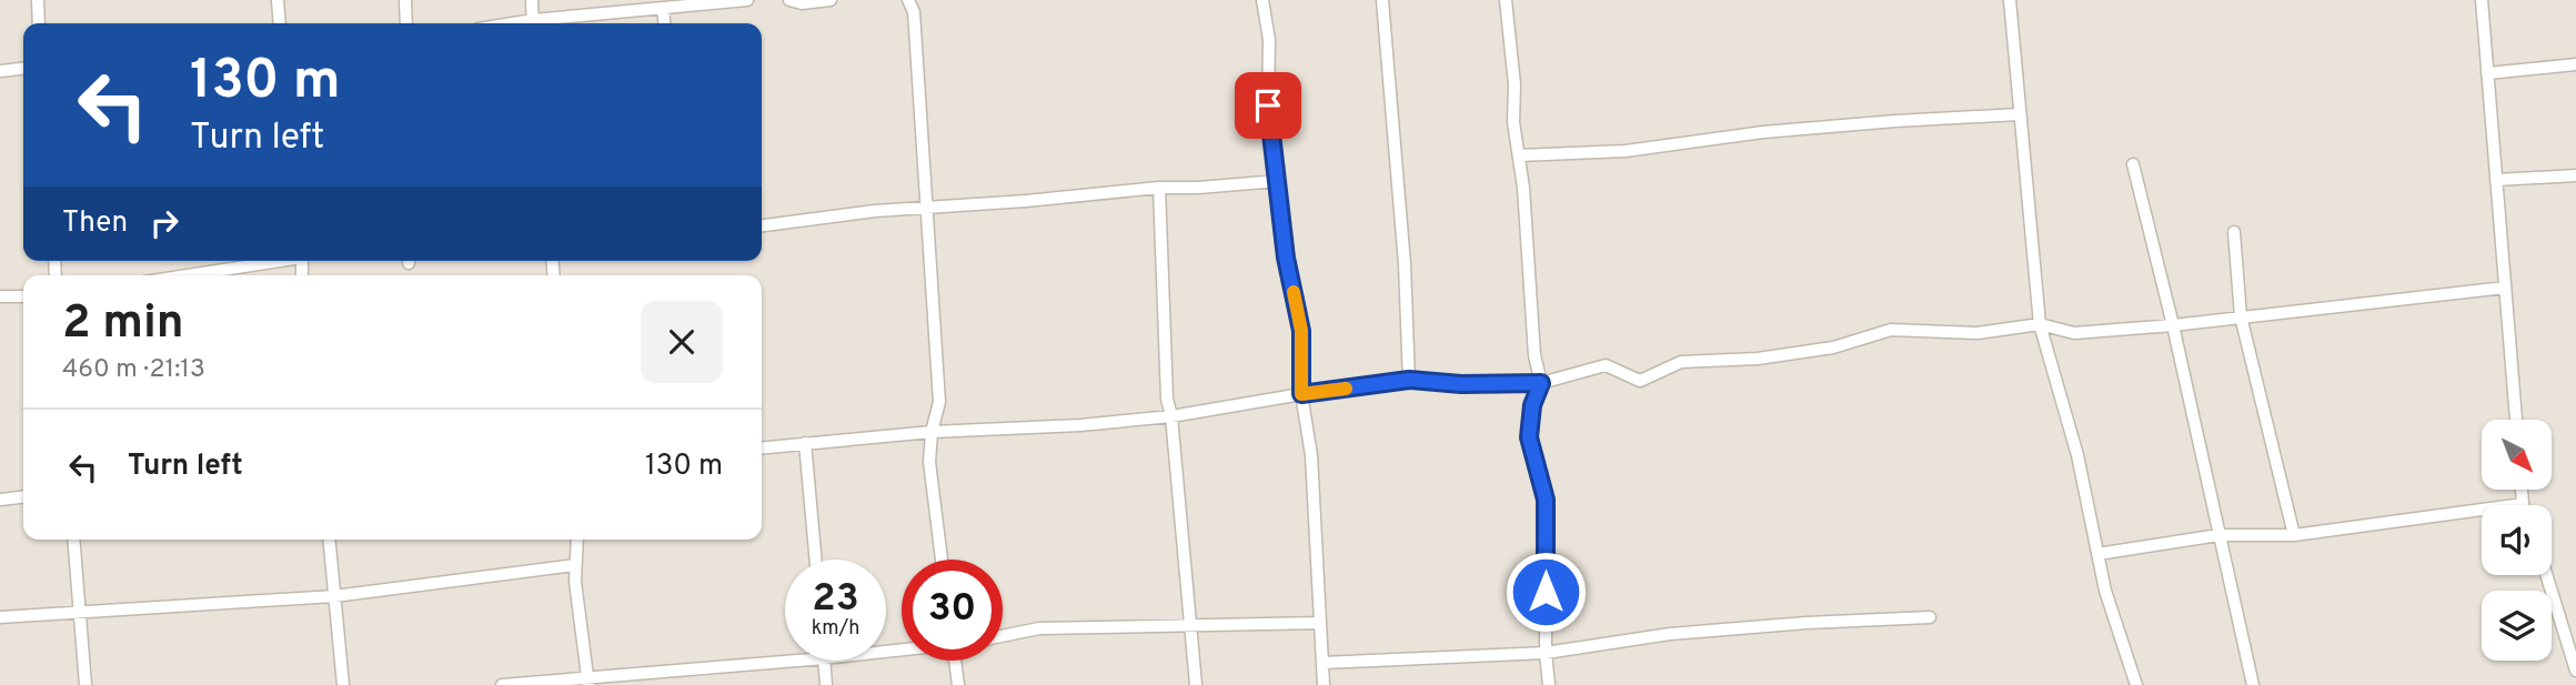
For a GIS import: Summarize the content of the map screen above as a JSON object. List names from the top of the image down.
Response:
{
  "north": "bottom right",
  "page": {
    "turn": ["130 m", "Turn left"],
    "then": "Then",
    "heading": ["2 min", "460 m · 21:13"],
    "list": [
      {
        "name": "Turn left",
        "value": "130 m"
      }
    ],
    "speed": "23 km/h",
    "limit": "30"
  }
}
